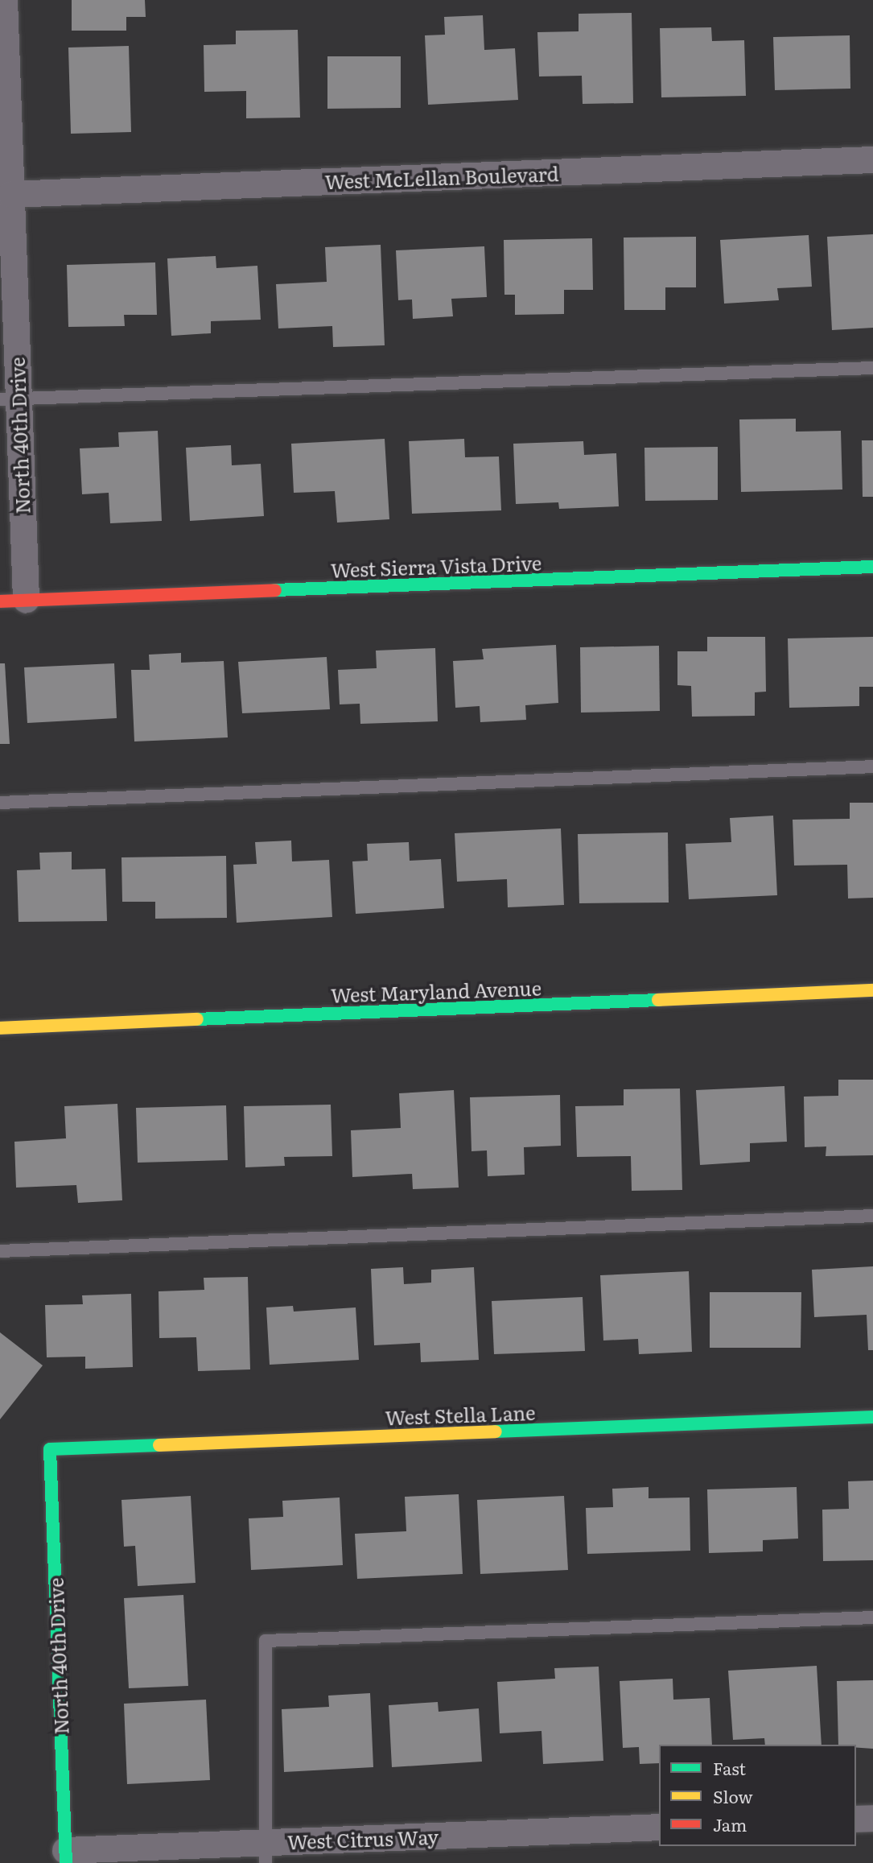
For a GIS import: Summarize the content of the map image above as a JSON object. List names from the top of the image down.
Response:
{
  "streets": {
    "street": [
      "West McLellan Boulevard",
      "North 40th Drive",
      "West Sierra Vista Drive",
      "West Maryland Avenue",
      "West Stella Lane",
      "West Citrus Way"
    ]
  },
  "crossings": [
    ["West McLellan Boulevard", "North 40th Drive"],
    ["North 40th Drive", "West Sierra Vista Drive"],
    ["North 40th Drive", "West Stella Lane"],
    ["North 40th Drive", "West Citrus Way"]
  ],
  "legend": ["Fast", "Slow", "Jam"]
}
